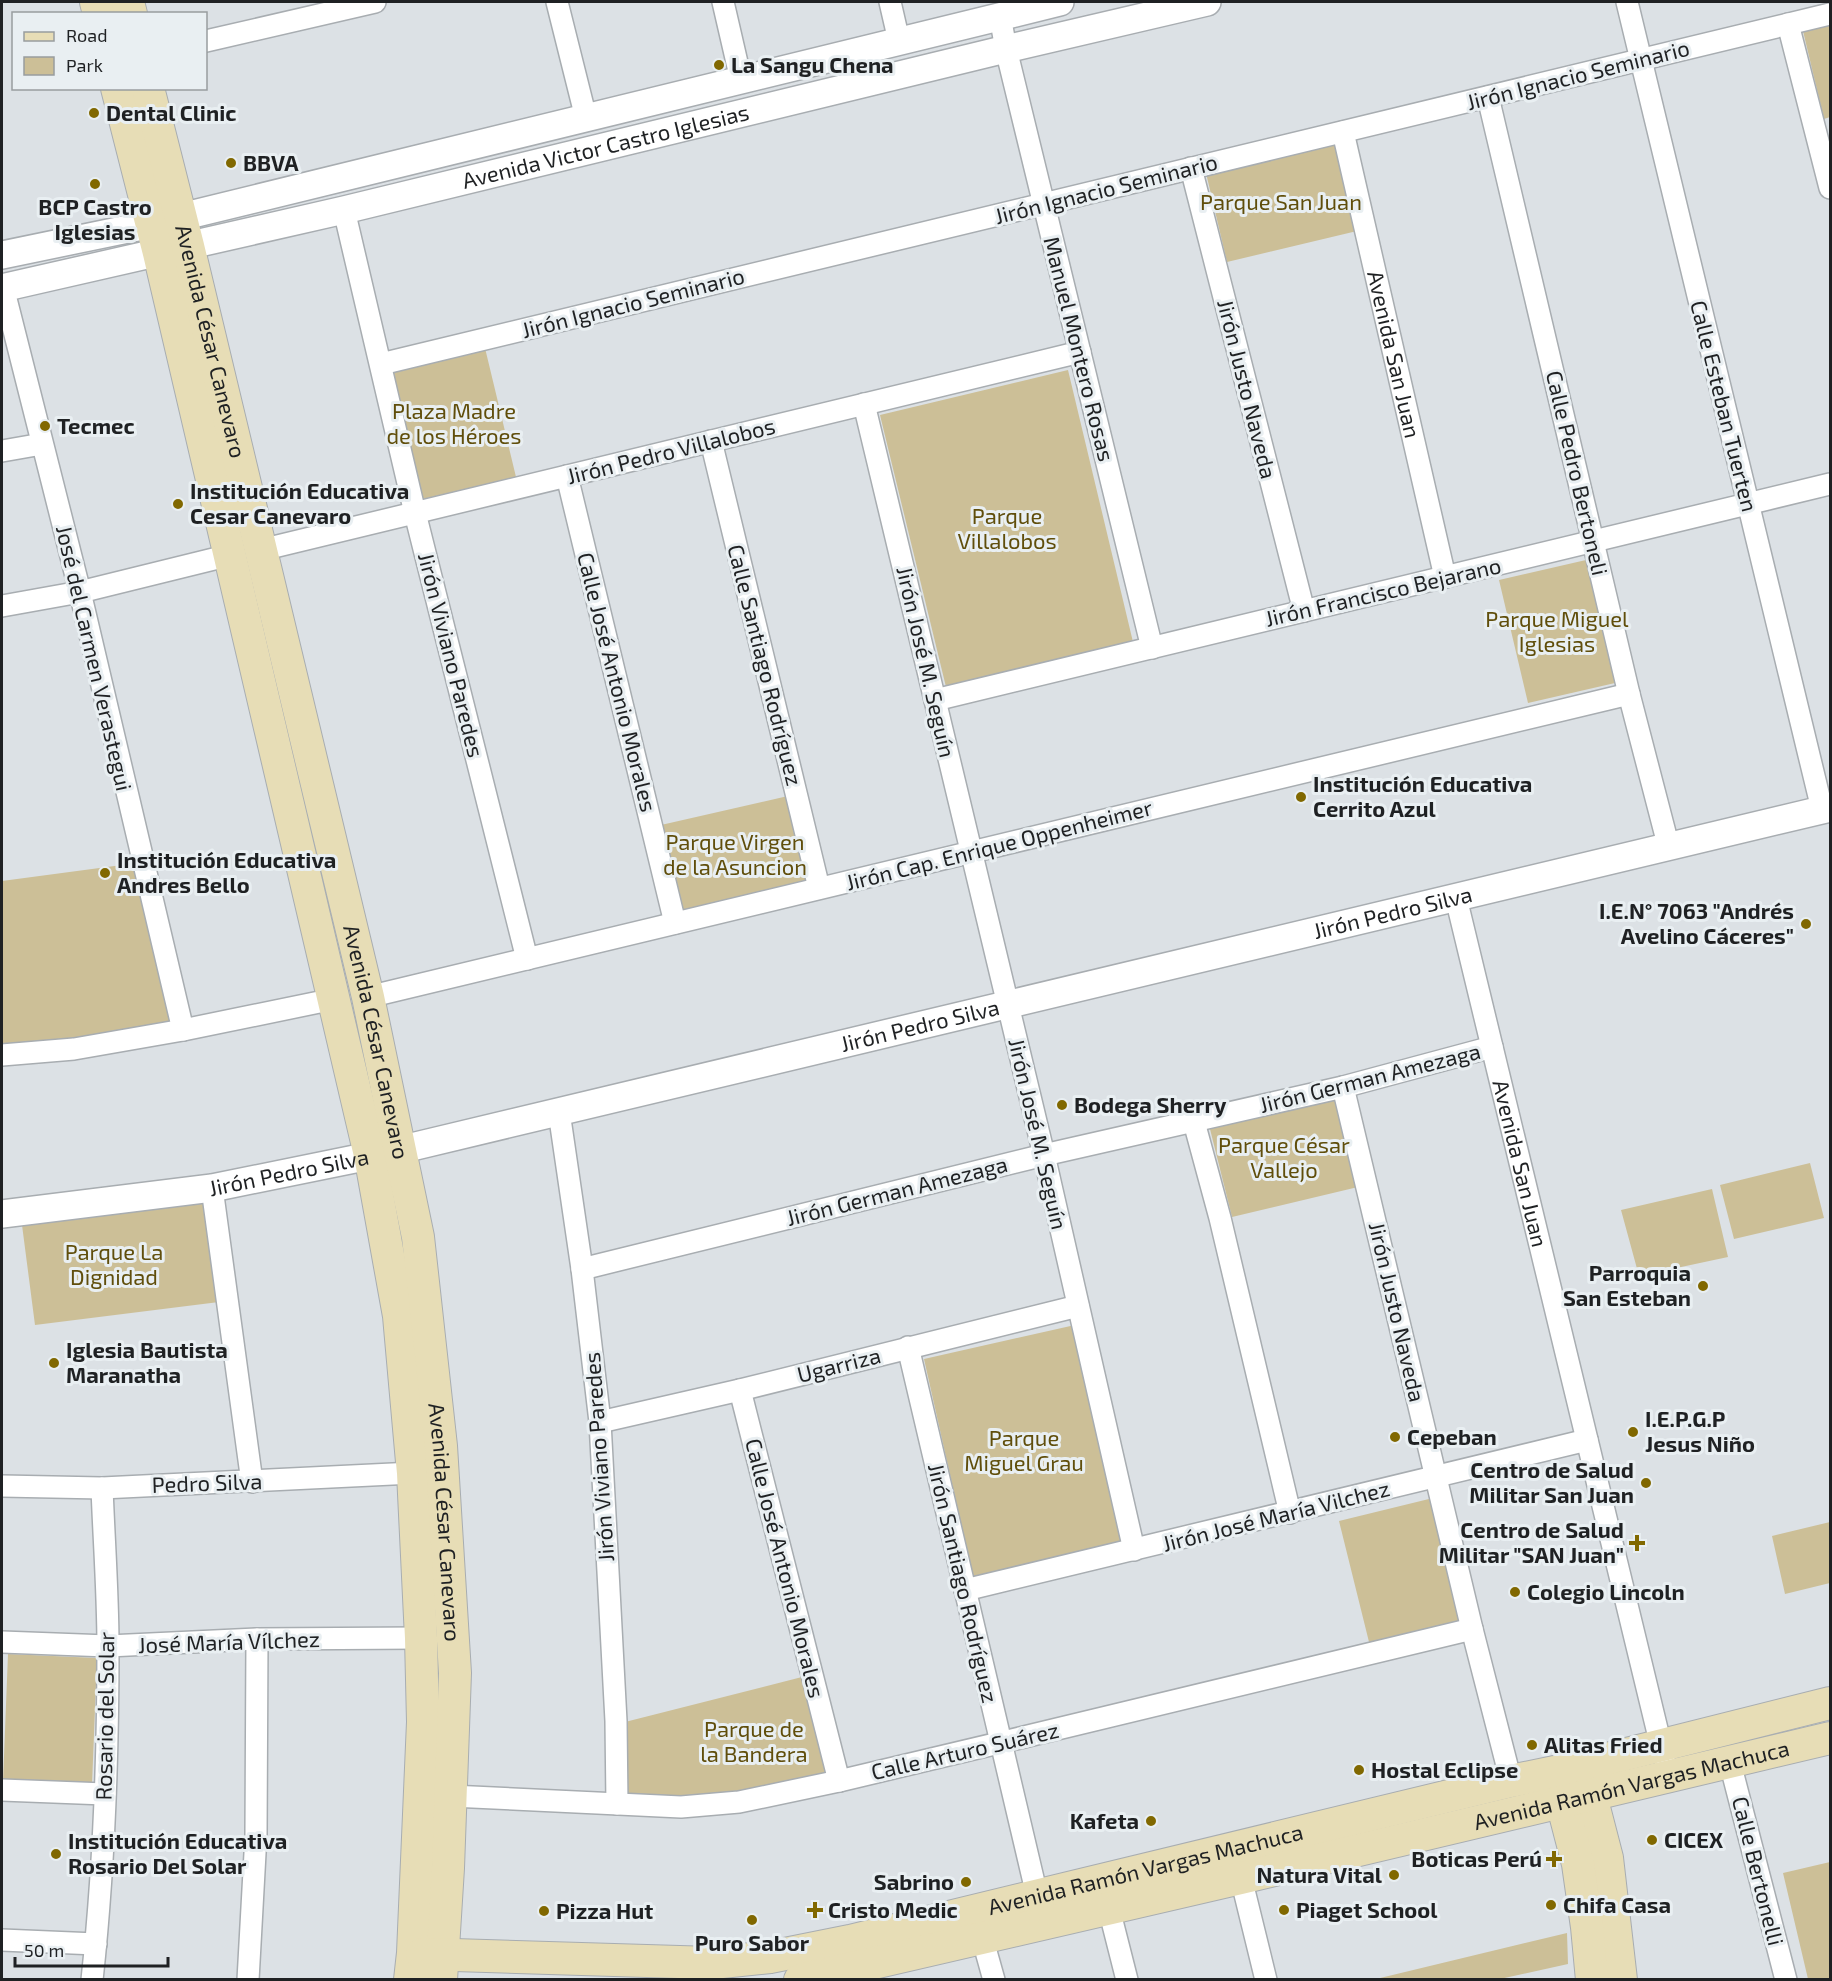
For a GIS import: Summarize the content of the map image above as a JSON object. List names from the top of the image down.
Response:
{
  "streets": {
    "main road": ["Avenida César Canevaro", "Avenida Ramón Vargas Machuca"],
    "street": [
      "Jirón Ignacio Seminario",
      "Avenida Victor Castro Iglesias",
      "Manuel Montero Rosas",
      "Avenida San Juan",
      "Jirón Justo Naveda",
      "Calle Esteban Tuerten",
      "Jirón Pedro Villalobos",
      "Calle Pedro Bertoneli",
      "Jirón Francisco Bejarano",
      "Jirón Viviano Paredes",
      "José del Carmen Verastegui",
      "Jirón José M. Seguín",
      "Calle Santiago Rodríguez",
      "Calle José Antonio Morales",
      "Jirón Cap. Enrique Oppenheimer",
      "Jirón Pedro Silva",
      "Jirón German Amezaga",
      "Ugarriza",
      "Pedro Silva",
      "Jirón José María Vilchez",
      "Jirón Santiago Rodríguez",
      "José María Vílchez",
      "Rosario del Solar",
      "Calle Arturo Suárez",
      "Calle Bertonelli"
    ]
  },
  "crossings": [
    ["Jirón Ignacio Seminario", "Manuel Montero Rosas"],
    ["Jirón Ignacio Seminario", "Avenida San Juan"],
    ["Jirón Ignacio Seminario", "Jirón Justo Naveda"],
    ["Jirón Ignacio Seminario", "Calle Esteban Tuerten"],
    ["Jirón Ignacio Seminario", "Calle Pedro Bertoneli"],
    ["Jirón Ignacio Seminario", "Jirón Viviano Paredes"],
    ["Avenida Victor Castro Iglesias", "Avenida César Canevaro"],
    ["Avenida Victor Castro Iglesias", "Manuel Montero Rosas"],
    ["Avenida Victor Castro Iglesias", "Jirón Viviano Paredes"],
    ["Avenida Victor Castro Iglesias", "José del Carmen Verastegui"],
    ["Avenida César Canevaro", "Jirón Pedro Villalobos"],
    ["Avenida César Canevaro", "Jirón Cap. Enrique Oppenheimer"],
    ["Avenida César Canevaro", "Jirón Pedro Silva"],
    ["Avenida César Canevaro", "Pedro Silva"],
    ["Avenida César Canevaro", "José María Vílchez"],
    ["Avenida César Canevaro", "Calle Arturo Suárez"],
    ["Avenida César Canevaro", "Avenida Ramón Vargas Machuca"],
    ["Manuel Montero Rosas", "Jirón Pedro Villalobos"],
    ["Manuel Montero Rosas", "Jirón Francisco Bejarano"],
    ["Avenida San Juan", "Jirón Francisco Bejarano"],
    ["Avenida San Juan", "Jirón Pedro Silva"],
    ["Avenida San Juan", "Jirón German Amezaga"],
    ["Avenida San Juan", "Jirón José María Vilchez"],
    ["Avenida San Juan", "Avenida Ramón Vargas Machuca"],
    ["Jirón Justo Naveda", "Jirón Francisco Bejarano"],
    ["Jirón Justo Naveda", "Jirón German Amezaga"],
    ["Jirón Justo Naveda", "Jirón José María Vilchez"],
    ["Jirón Justo Naveda", "Calle Arturo Suárez"],
    ["Jirón Justo Naveda", "Avenida Ramón Vargas Machuca"],
    ["Calle Esteban Tuerten", "Jirón Francisco Bejarano"],
    ["Calle Esteban Tuerten", "Jirón Pedro Silva"],
    ["Jirón Pedro Villalobos", "Jirón Viviano Paredes"],
    ["Jirón Pedro Villalobos", "Jirón José M. Seguín"],
    ["Jirón Pedro Villalobos", "Calle Santiago Rodríguez"],
    ["Jirón Pedro Villalobos", "Calle José Antonio Morales"],
    ["Calle Pedro Bertoneli", "Jirón Francisco Bejarano"],
    ["Calle Pedro Bertoneli", "Jirón Cap. Enrique Oppenheimer"],
    ["Calle Pedro Bertoneli", "Jirón Pedro Silva"],
    ["Jirón Francisco Bejarano", "Jirón José M. Seguín"],
    ["Jirón Viviano Paredes", "Jirón Cap. Enrique Oppenheimer"],
    ["Jirón Viviano Paredes", "Jirón Pedro Silva"],
    ["Jirón Viviano Paredes", "Jirón German Amezaga"],
    ["Jirón Viviano Paredes", "Ugarriza"],
    ["Jirón Viviano Paredes", "Calle Arturo Suárez"],
    ["Jirón José M. Seguín", "Jirón Cap. Enrique Oppenheimer"],
    ["Jirón José M. Seguín", "Jirón Pedro Silva"],
    ["Jirón José M. Seguín", "Jirón German Amezaga"],
    ["Jirón José M. Seguín", "Ugarriza"],
    ["Jirón José M. Seguín", "Jirón José María Vilchez"],
    ["Calle Santiago Rodríguez", "Jirón Cap. Enrique Oppenheimer"],
    ["Calle José Antonio Morales", "Jirón Cap. Enrique Oppenheimer"],
    ["Calle José Antonio Morales", "Ugarriza"],
    ["Calle José Antonio Morales", "Calle Arturo Suárez"],
    ["Ugarriza", "Jirón Santiago Rodríguez"],
    ["Pedro Silva", "Rosario del Solar"],
    ["Jirón José María Vilchez", "Jirón Santiago Rodríguez"],
    ["Jirón Santiago Rodríguez", "Calle Arturo Suárez"],
    ["Jirón Santiago Rodríguez", "Avenida Ramón Vargas Machuca"],
    ["José María Vílchez", "Rosario del Solar"],
    ["Avenida Ramón Vargas Machuca", "Calle Bertonelli"]
  ],
  "parks": [
    "Parque San Juan",
    "Plaza Madre de los Héroes",
    "Parque Villalobos",
    "Parque Miguel Iglesias",
    "Parque Virgen de la Asuncion",
    "Parque César Vallejo",
    "Parque La Dignidad",
    "Parque Miguel Grau",
    "Parque de la Bandera"
  ],
  "places": {
    "other": [
      "La Sangu Chena",
      "Dental Clinic",
      "BBVA",
      "BCP Castro Iglesias",
      "Tecmec",
      "Institución Educativa Cesar Canevaro",
      "Institución Educativa Cerrito Azul",
      "Institución Educativa Andres Bello",
      "I.E.N° 7063 \"Andrés Avelino Cáceres\"",
      "Bodega Sherry",
      "Parroquia San Esteban",
      "Iglesia Bautista Maranatha",
      "I.E.P.G.P Jesus Niño",
      "Cepeban",
      "Centro de Salud Militar San Juan",
      "Colegio Lincoln",
      "Alitas Fried",
      "Hostal Eclipse",
      "Kafeta",
      "CICEX",
      "Institución Educativa Rosario Del Solar",
      "Natura Vital",
      "Sabrino",
      "Chifa Casa",
      "Piaget School",
      "Pizza Hut",
      "Puro Sabor"
    ],
    "health": ["Centro de Salud Militar \"SAN Juan\"", "Boticas Perú", "Cristo Medic"]
  },
  "legend": ["Road", "Park"],
  "scale_bar": "50 m"
}
